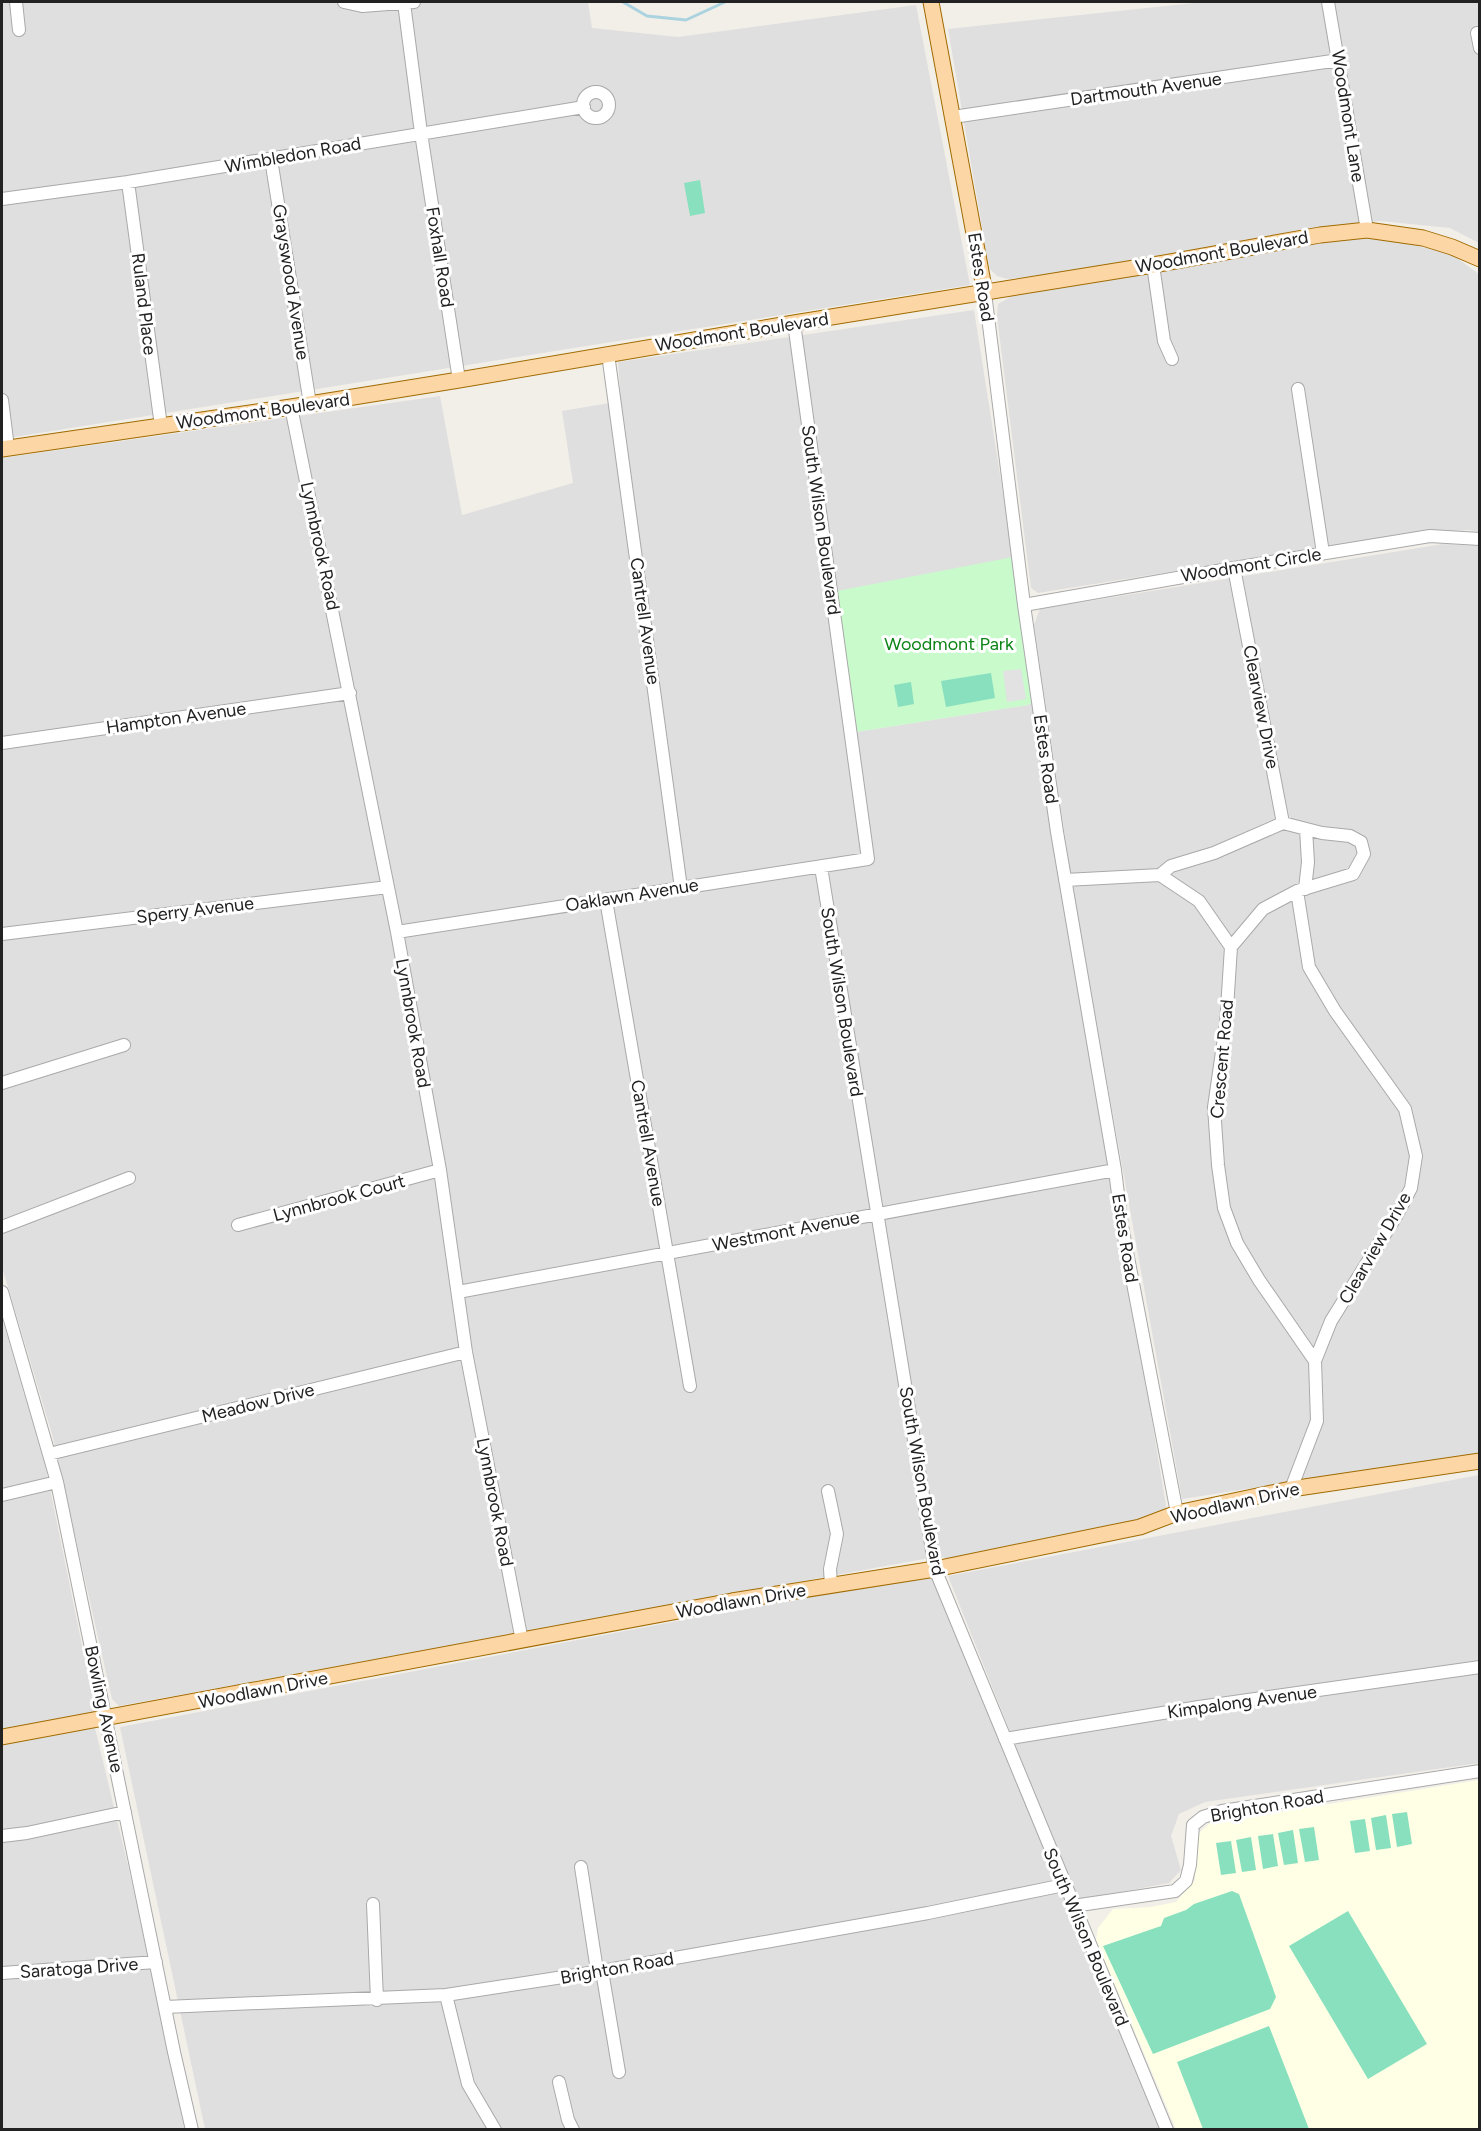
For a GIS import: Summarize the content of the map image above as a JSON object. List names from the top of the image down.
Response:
{
  "streets": {
    "main road": ["Woodmont Boulevard", "Estes Road", "Woodlawn Drive"],
    "street": [
      "Dartmouth Avenue",
      "Woodmont Lane",
      "Wimbledon Road",
      "Foxhall Road",
      "Grayswood Avenue",
      "Ruland Place",
      "South Wilson Boulevard",
      "Lynnbrook Road",
      "Woodmont Circle",
      "Cantrell Avenue",
      "Clearview Drive",
      "Hampton Avenue",
      "Oaklawn Avenue",
      "Sperry Avenue",
      "Crescent Road",
      "Lynnbrook Court",
      "Westmont Avenue",
      "Meadow Drive",
      "Kimpalong Avenue",
      "Bowling Avenue",
      "Brighton Road",
      "Saratoga Drive"
    ]
  },
  "crossings": [
    ["Dartmouth Avenue", "Woodmont Lane"],
    ["Dartmouth Avenue", "Estes Road"],
    ["Woodmont Lane", "Woodmont Boulevard"],
    ["Wimbledon Road", "Foxhall Road"],
    ["Wimbledon Road", "Grayswood Avenue"],
    ["Wimbledon Road", "Ruland Place"],
    ["Woodmont Boulevard", "Foxhall Road"],
    ["Woodmont Boulevard", "Estes Road"],
    ["Woodmont Boulevard", "Grayswood Avenue"],
    ["Woodmont Boulevard", "Ruland Place"],
    ["Woodmont Boulevard", "South Wilson Boulevard"],
    ["Woodmont Boulevard", "Lynnbrook Road"],
    ["Woodmont Boulevard", "Cantrell Avenue"],
    ["Estes Road", "Woodmont Circle"],
    ["Estes Road", "Westmont Avenue"],
    ["Estes Road", "Woodlawn Drive"],
    ["South Wilson Boulevard", "Oaklawn Avenue"],
    ["South Wilson Boulevard", "Westmont Avenue"],
    ["South Wilson Boulevard", "Woodlawn Drive"],
    ["South Wilson Boulevard", "Kimpalong Avenue"],
    ["South Wilson Boulevard", "Brighton Road"],
    ["Lynnbrook Road", "Hampton Avenue"],
    ["Lynnbrook Road", "Oaklawn Avenue"],
    ["Lynnbrook Road", "Sperry Avenue"],
    ["Lynnbrook Road", "Lynnbrook Court"],
    ["Lynnbrook Road", "Westmont Avenue"],
    ["Lynnbrook Road", "Meadow Drive"],
    ["Lynnbrook Road", "Woodlawn Drive"],
    ["Woodmont Circle", "Clearview Drive"],
    ["Cantrell Avenue", "Oaklawn Avenue"],
    ["Cantrell Avenue", "Westmont Avenue"],
    ["Clearview Drive", "Crescent Road"],
    ["Clearview Drive", "Woodlawn Drive"],
    ["Meadow Drive", "Bowling Avenue"],
    ["Woodlawn Drive", "Bowling Avenue"],
    ["Bowling Avenue", "Brighton Road"],
    ["Bowling Avenue", "Saratoga Drive"]
  ],
  "parks": ["Woodmont Park"]
}
